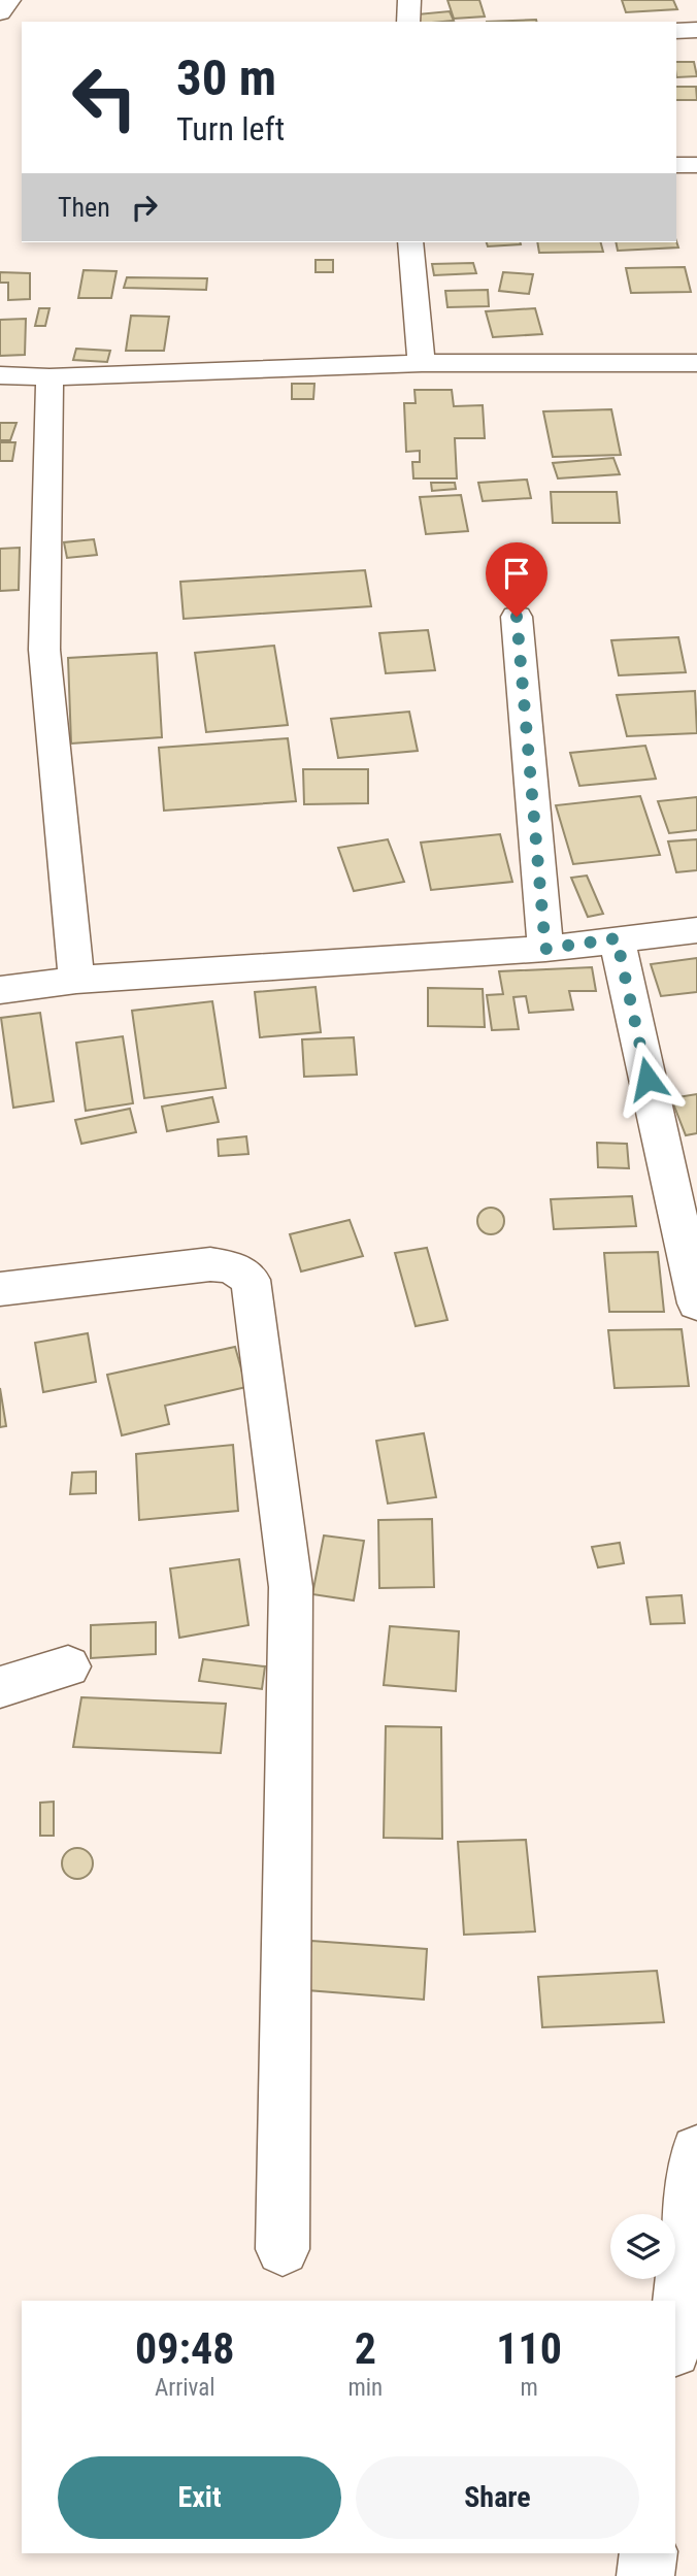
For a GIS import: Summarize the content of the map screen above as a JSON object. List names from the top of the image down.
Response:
{
  "page": {
    "turn": ["30 m", "Turn left"],
    "then": "Then",
    "eta": [
      "09:48",
      "Arrival",
      "2",
      "min",
      "110",
      "m"
    ],
    "buttons": ["Exit", "Share"]
  }
}
